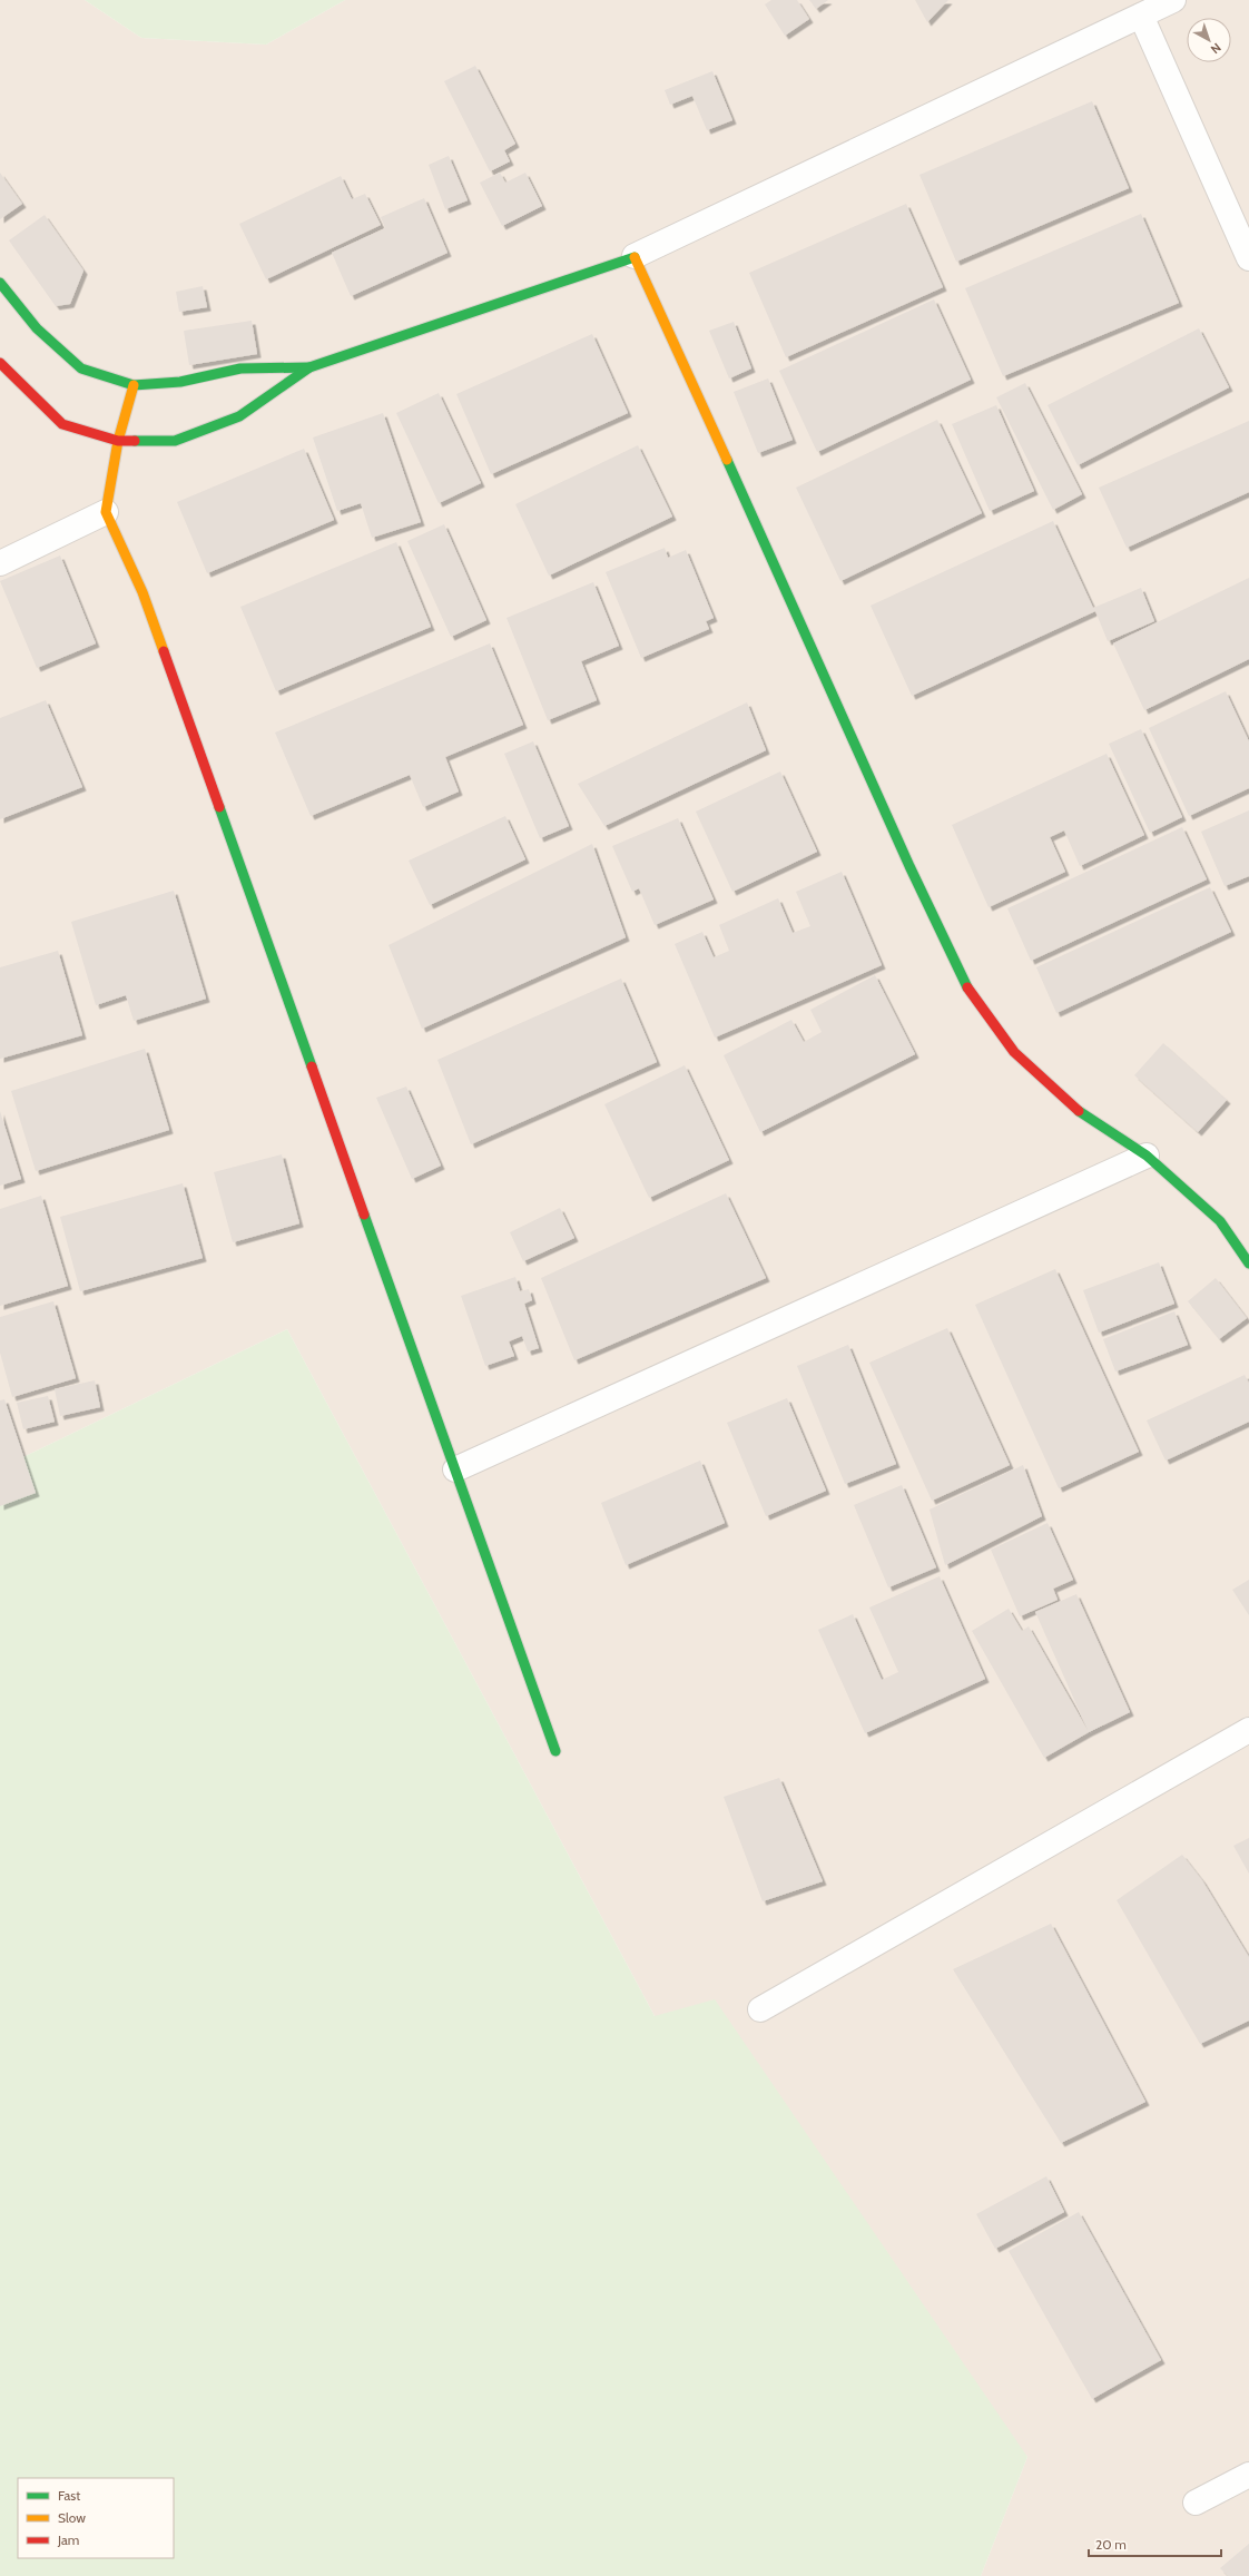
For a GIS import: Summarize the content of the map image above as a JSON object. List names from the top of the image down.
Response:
{
  "legend": ["Fast", "Slow", "Jam"],
  "scale_bar": "20 m",
  "north": "bottom right"
}
